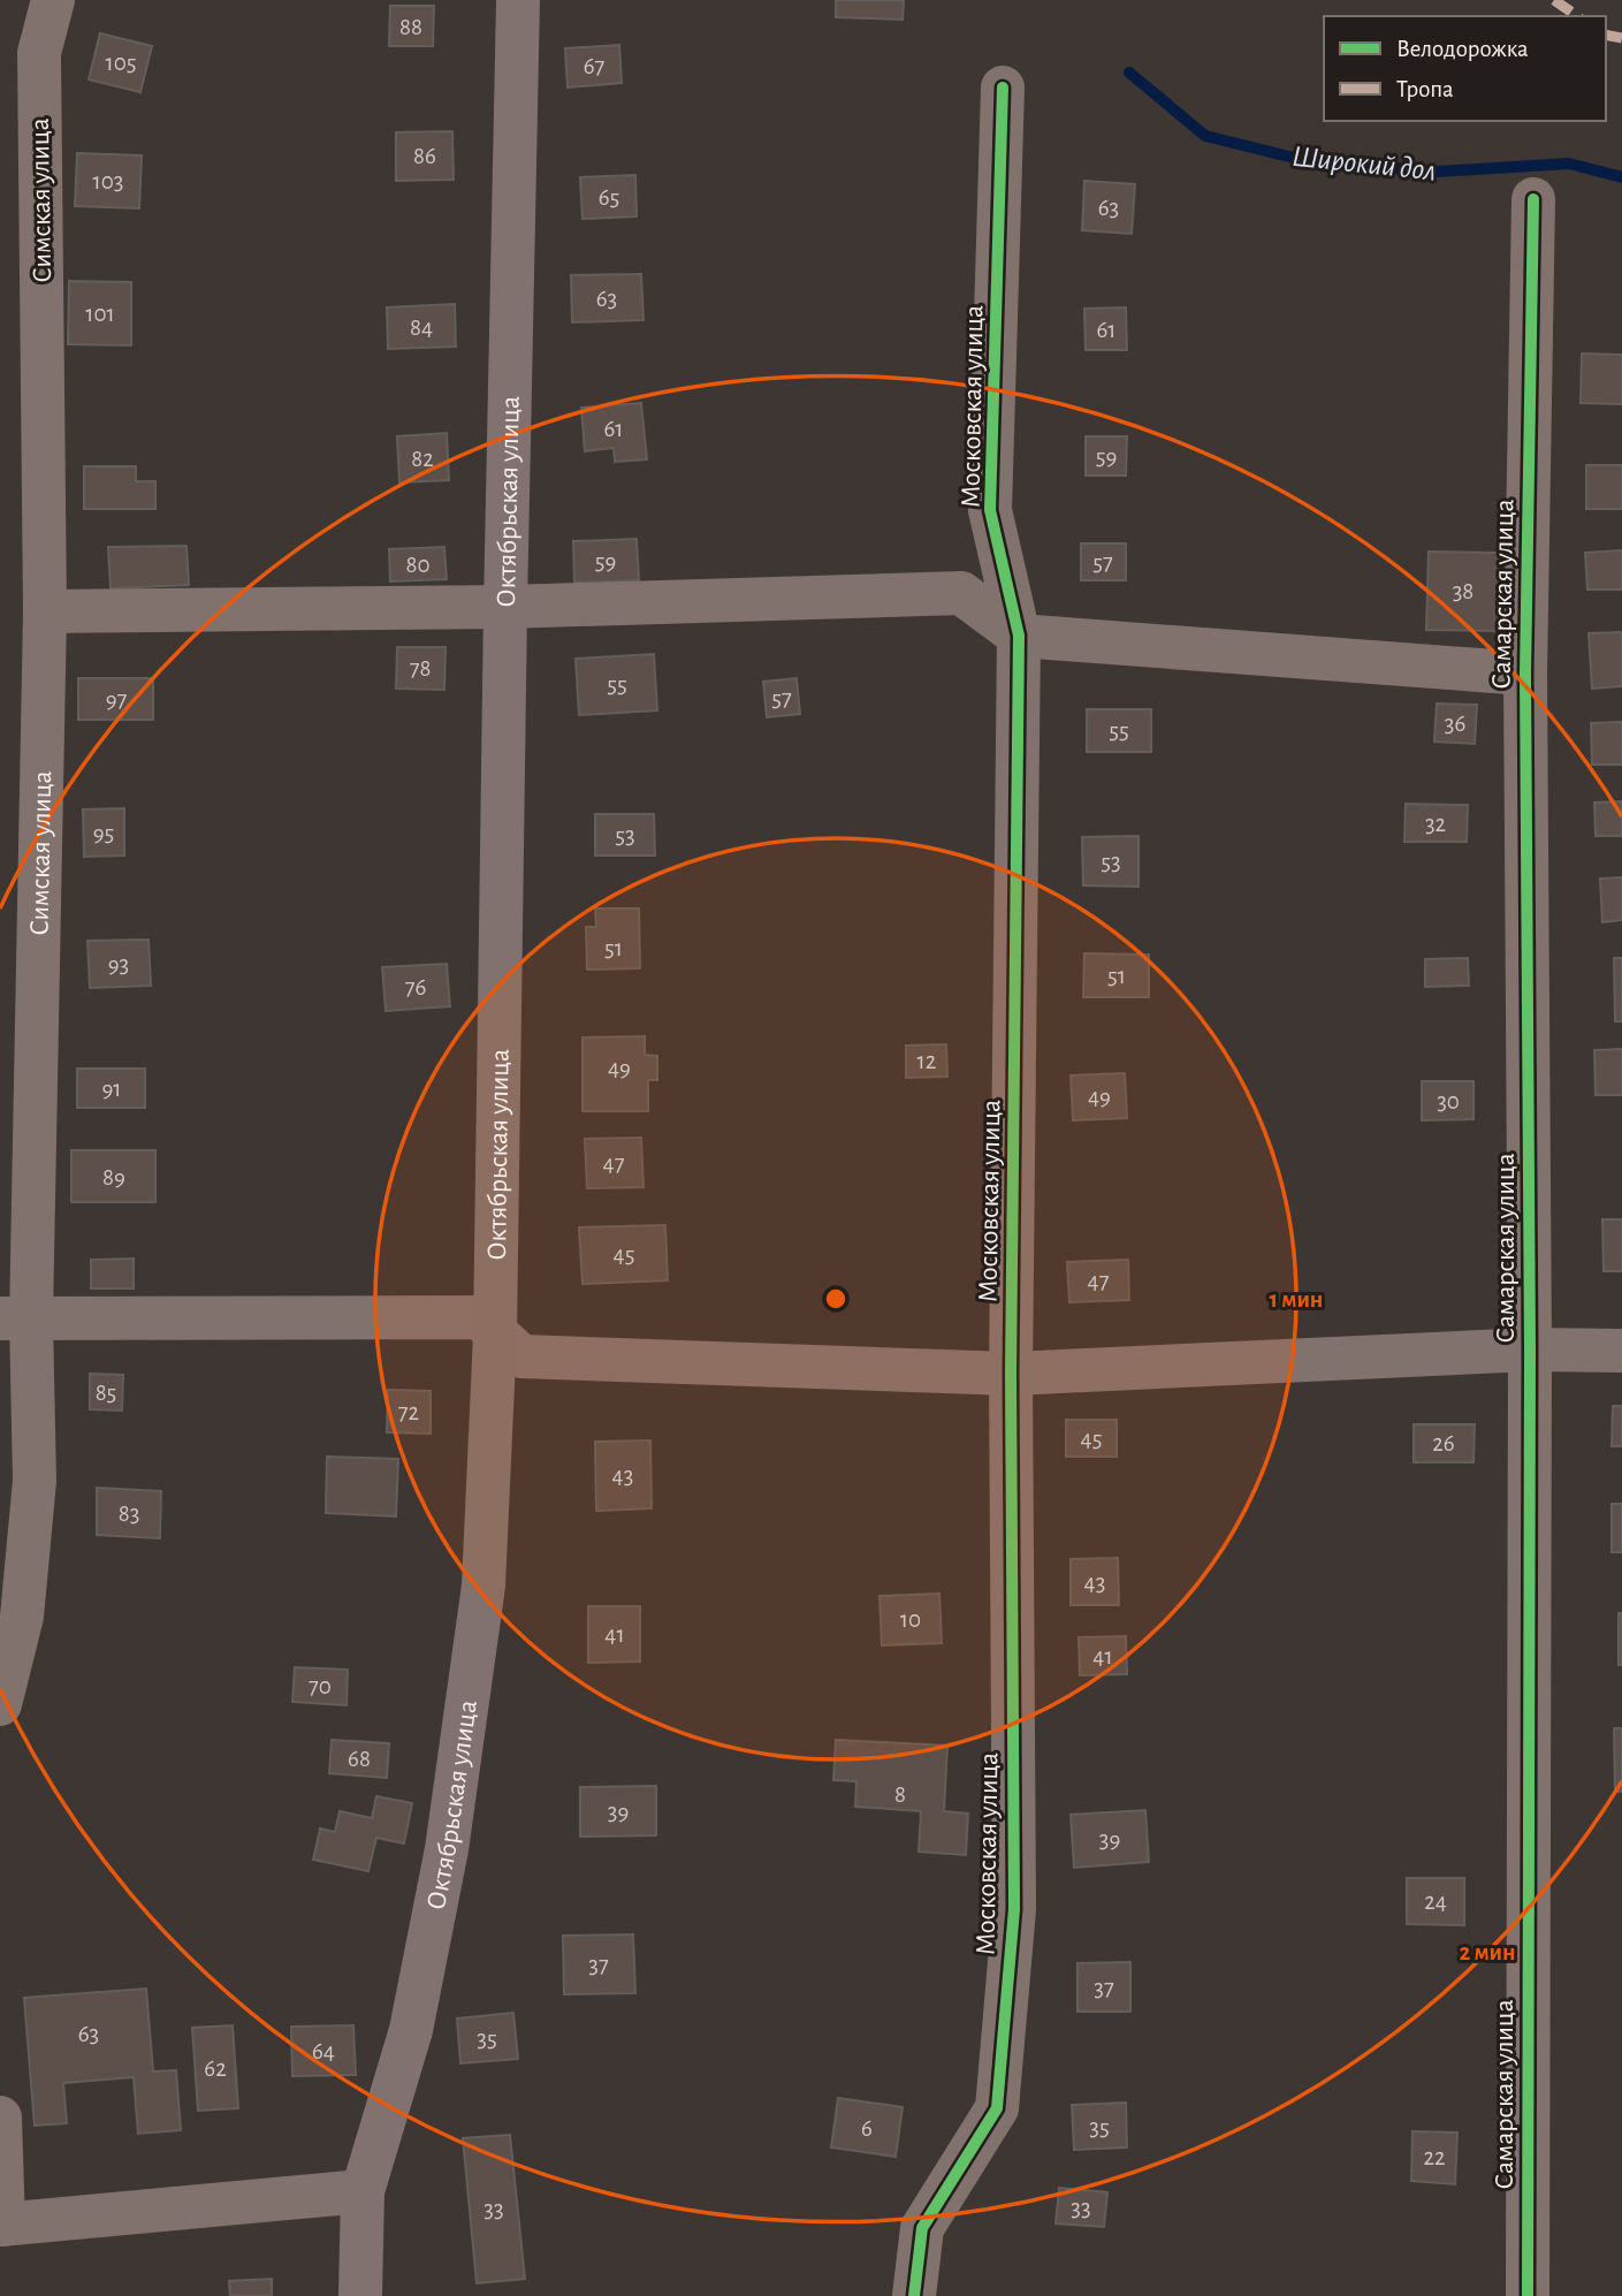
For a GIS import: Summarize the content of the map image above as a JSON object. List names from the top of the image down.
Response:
{
  "streets": {
    "main road": ["Октябрьская улица"],
    "street": ["Симская улица", "Московская улица", "Самарская улица"]
  },
  "water": ["Широкий дол"],
  "house_numbers": [
    "88",
    "105",
    "67",
    "86",
    "103",
    "65",
    "63",
    "63",
    "101",
    "84",
    "61",
    "61",
    "59",
    "82",
    "59",
    "57",
    "80",
    "38",
    "78",
    "55",
    "57",
    "97",
    "36",
    "55",
    "32",
    "95",
    "53",
    "53",
    "51",
    "93",
    "51",
    "76",
    "12",
    "49",
    "91",
    "49",
    "30",
    "47",
    "89",
    "45",
    "47",
    "85",
    "72",
    "45",
    "26",
    "43",
    "83",
    "43",
    "10",
    "41",
    "41",
    "70",
    "68",
    "8",
    "39",
    "39",
    "24",
    "37",
    "37",
    "63",
    "35",
    "64",
    "62",
    "35",
    "6",
    "22",
    "33",
    "33"
  ],
  "legend": ["Велодорожка", "Тропа"],
  "rings": ["1 мин", "2 мин"]
}
